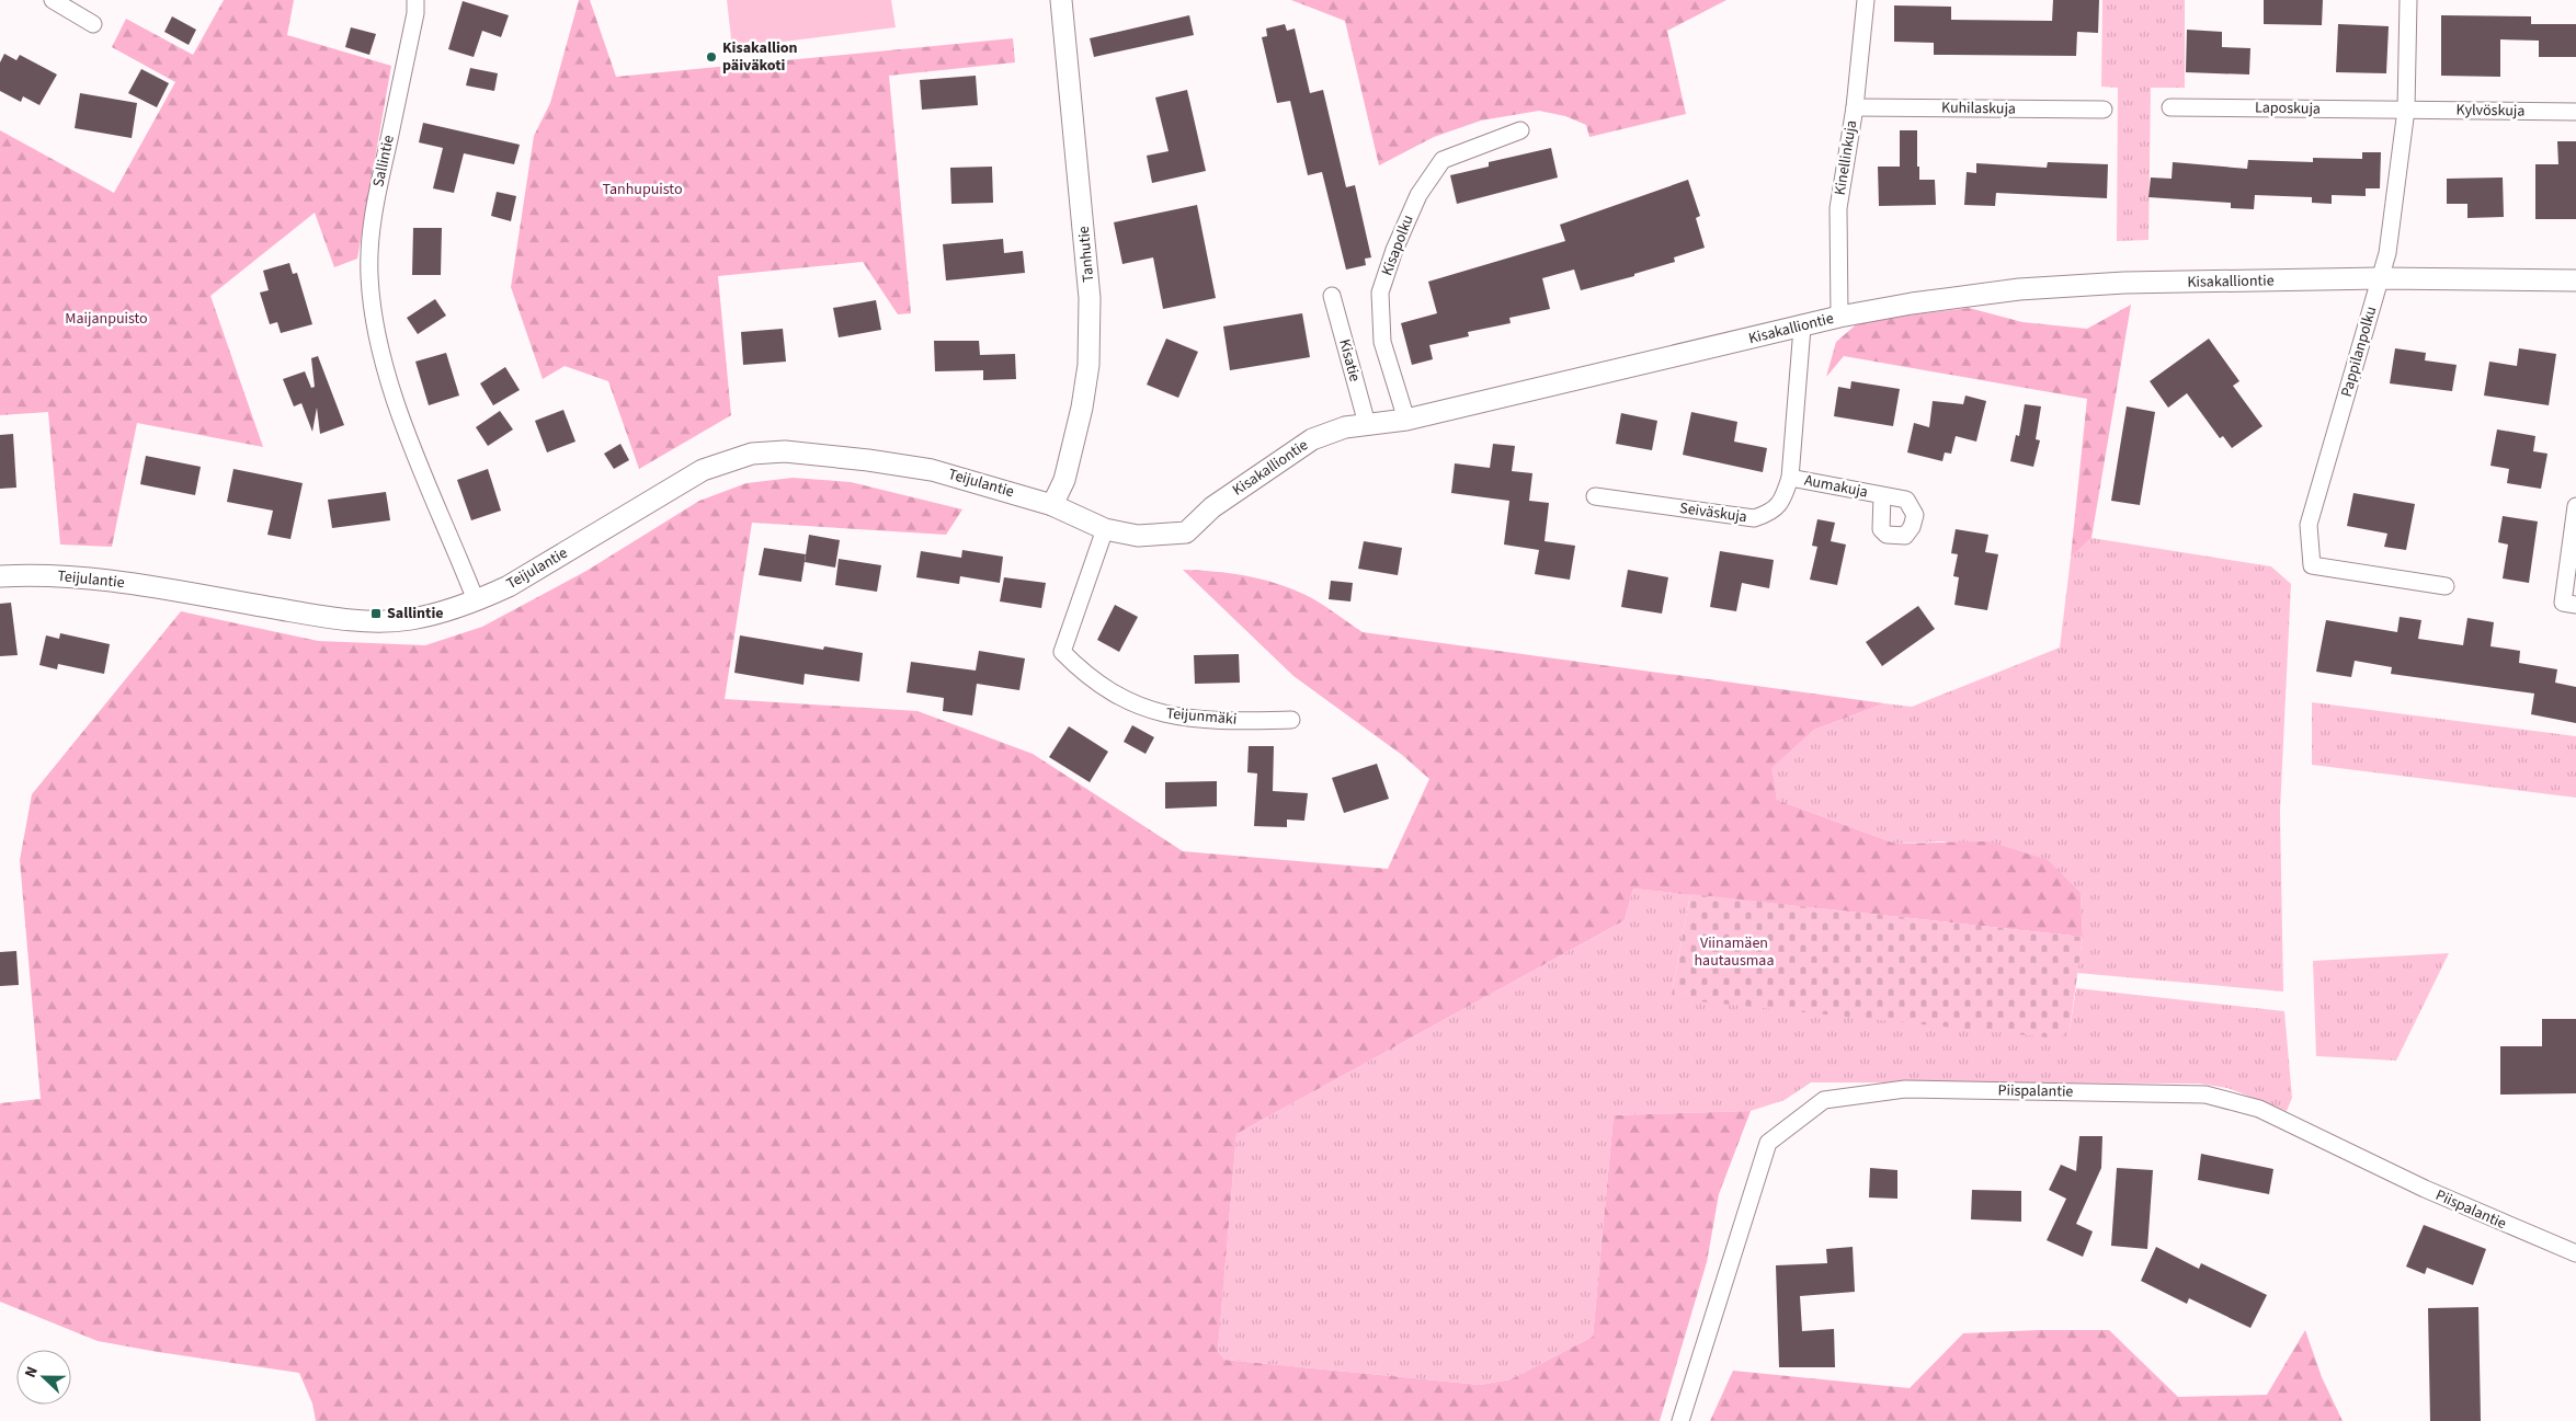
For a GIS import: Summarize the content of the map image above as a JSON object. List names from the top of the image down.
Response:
{
  "streets": {
    "street": [
      "Kuhilaskuja",
      "Laposkuja",
      "Kylvöskuja",
      "Kinellinkuja",
      "Sallintie",
      "Kisapolku",
      "Tanhutie",
      "Kisakalliontie",
      "Pappilanpolku",
      "Kisatie",
      "Teijulantie",
      "Aumakuja",
      "Seiväskuja",
      "Teijunmäki",
      "Piispalantie"
    ]
  },
  "crossings": [
    ["Kuhilaskuja", "Kinellinkuja"],
    ["Laposkuja", "Kylvöskuja"],
    ["Laposkuja", "Pappilanpolku"],
    ["Kylvöskuja", "Pappilanpolku"],
    ["Kinellinkuja", "Kisakalliontie"],
    ["Sallintie", "Teijulantie"],
    ["Kisapolku", "Kisakalliontie"],
    ["Tanhutie", "Kisakalliontie"],
    ["Tanhutie", "Teijulantie"],
    ["Kisakalliontie", "Pappilanpolku"],
    ["Kisakalliontie", "Kisatie"],
    ["Kisakalliontie", "Teijulantie"],
    ["Kisakalliontie", "Seiväskuja"],
    ["Kisakalliontie", "Teijunmäki"],
    ["Aumakuja", "Seiväskuja"]
  ],
  "parks": ["Tanhupuisto", "Maijanpuisto", "Viinamäen hautausmaa"],
  "places": {
    "other": ["Kisakallion päiväkoti"],
    "transit": ["Sallintie"]
  },
  "north": "left"
}
